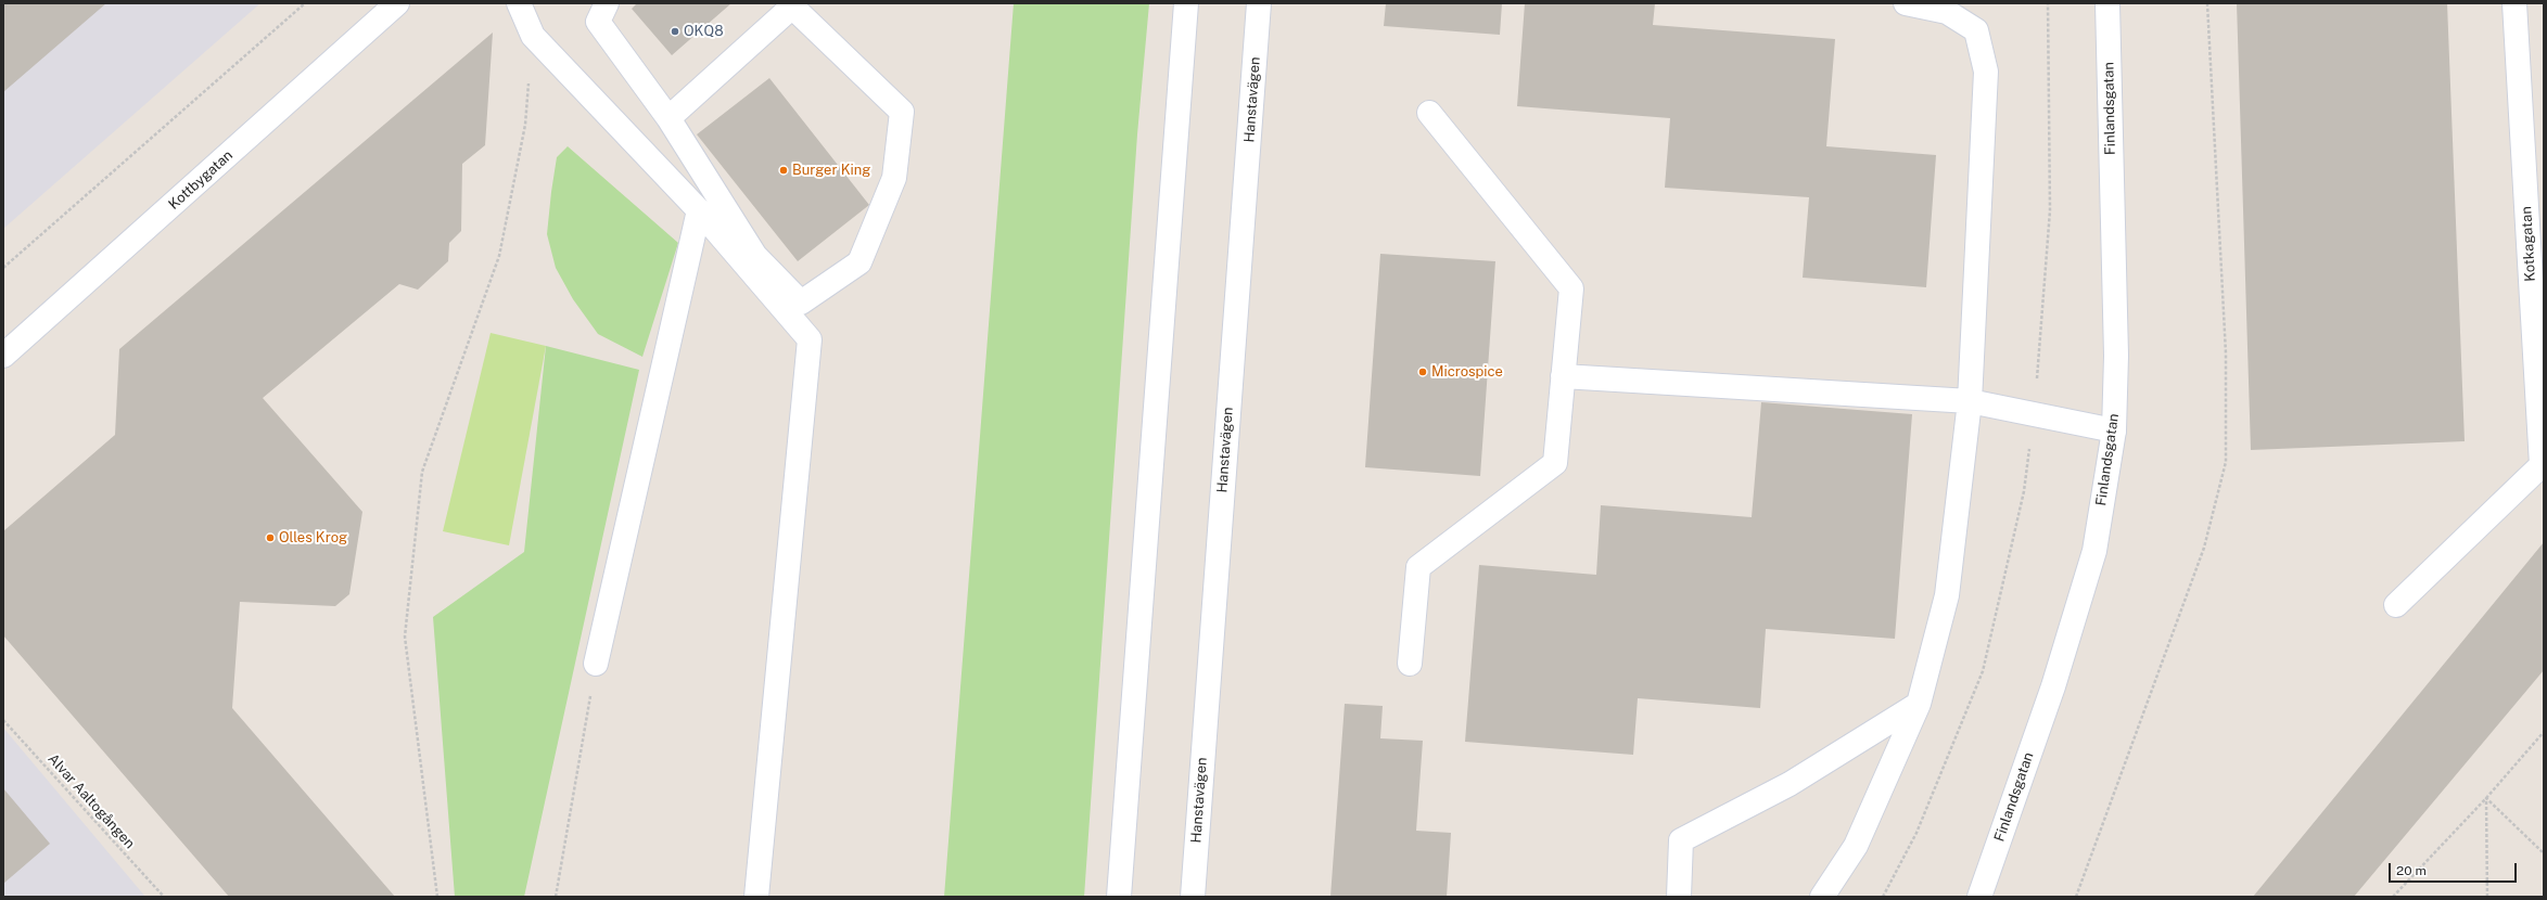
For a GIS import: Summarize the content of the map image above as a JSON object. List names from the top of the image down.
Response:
{
  "streets": {
    "street": [
      "Hanstavägen",
      "Finlandsgatan",
      "Kottbygatan",
      "Kotkagatan"
    ],
    "path": ["Alvar Aaltogången"]
  },
  "places": [
    "OKQ8",
    "Burger King",
    "Microspice",
    "Olles Krog"
  ],
  "scale_bar": "20 m"
}
